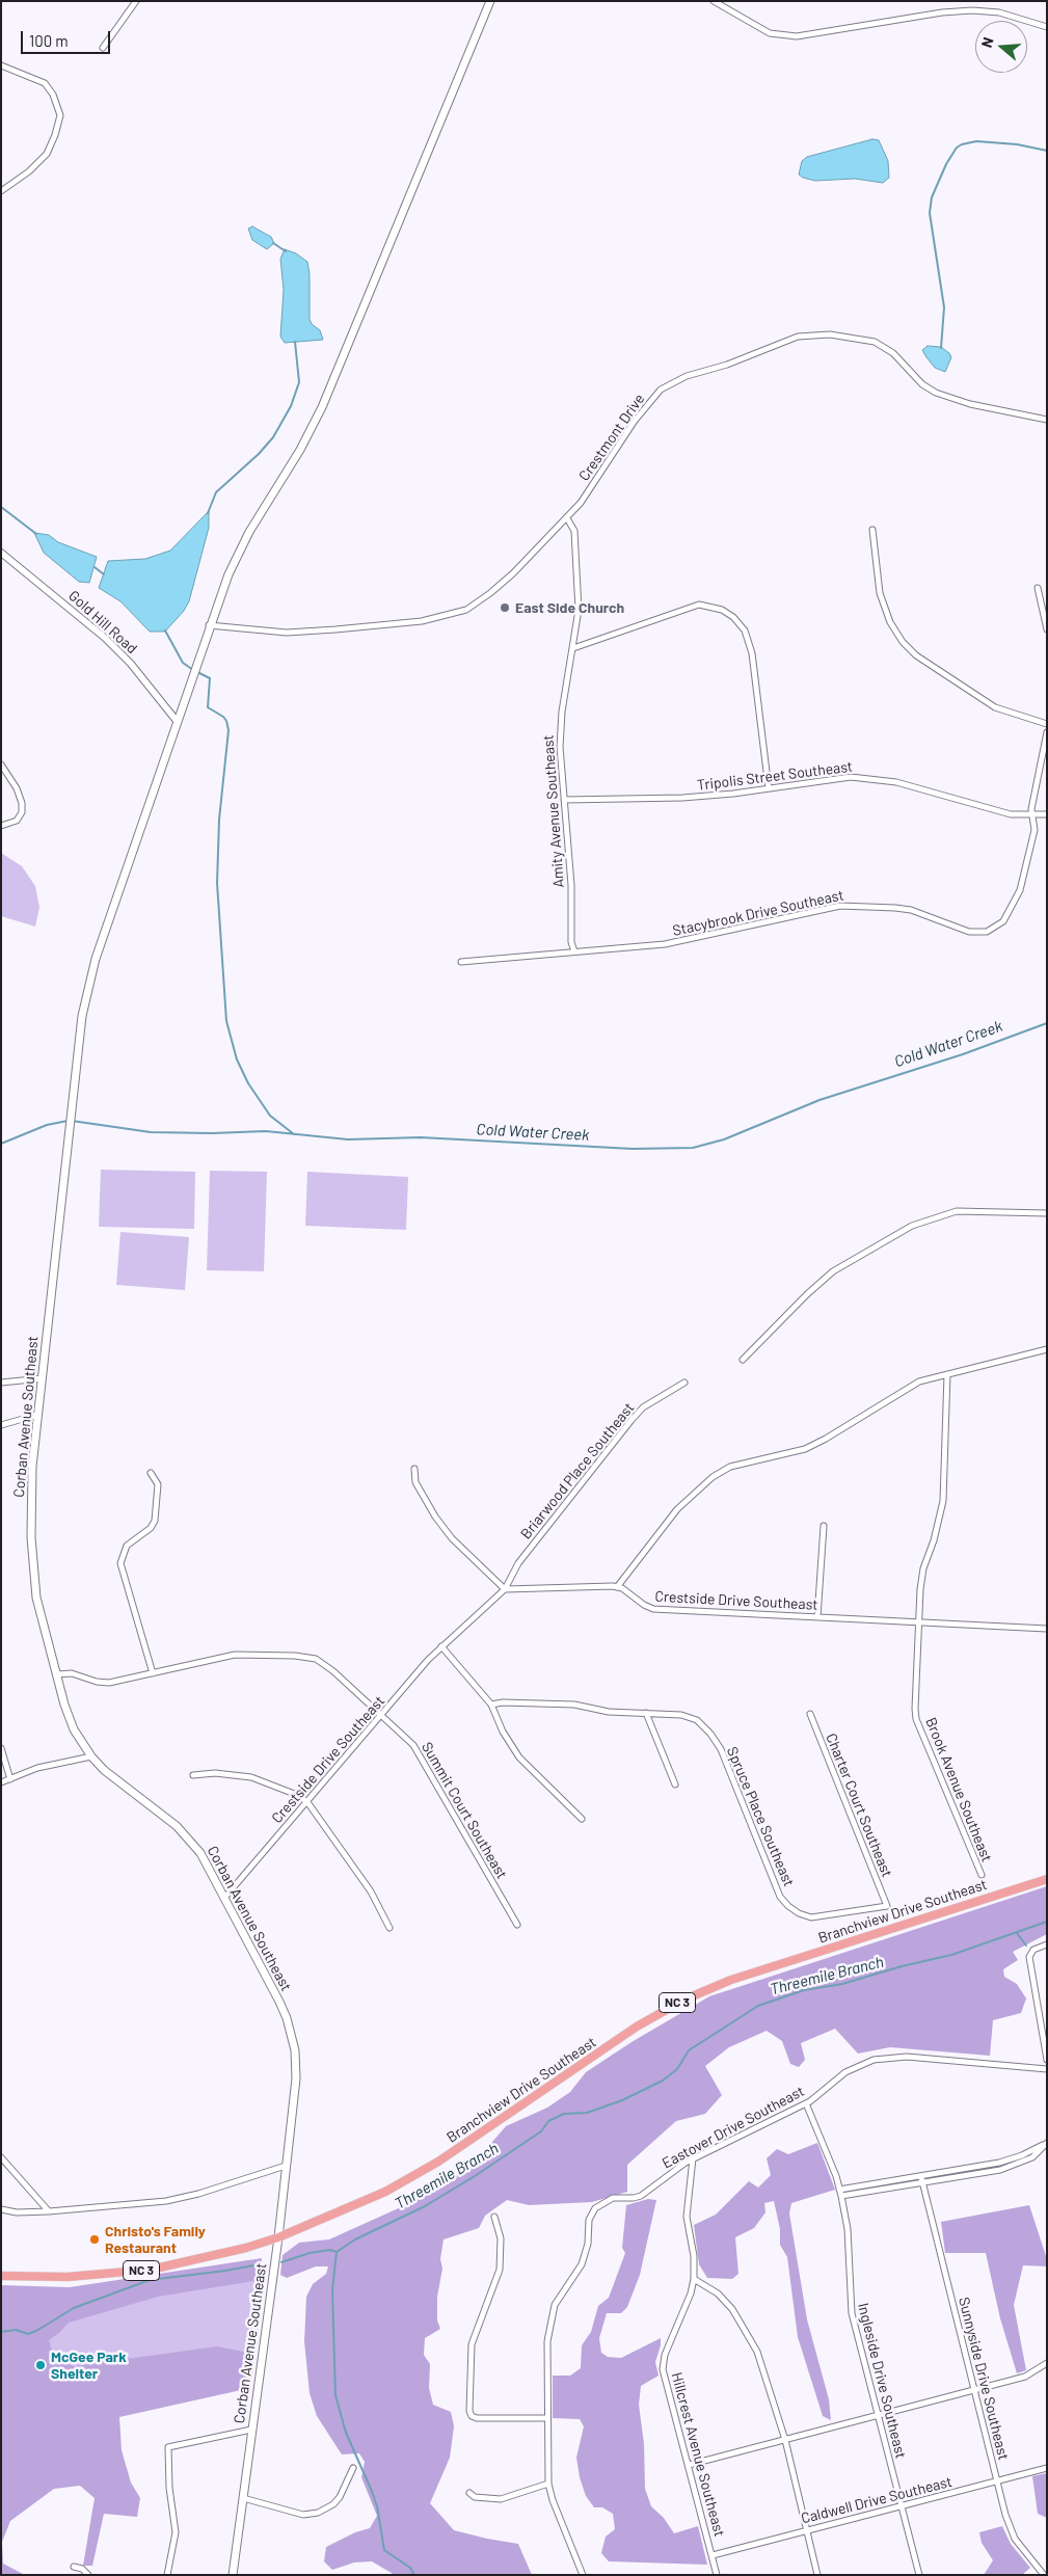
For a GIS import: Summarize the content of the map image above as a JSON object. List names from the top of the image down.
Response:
{
  "streets": {
    "main road": ["Corban Avenue Southeast", "Branchview Drive Southeast", "NC 3"],
    "street": [
      "Crestmont Drive",
      "Gold Hill Road",
      "Tripolis Street Southeast",
      "Amity Avenue Southeast",
      "Stacybrook Drive Southeast",
      "Briarwood Place Southeast",
      "Crestside Drive Southeast",
      "Brook Avenue Southeast",
      "Charter Court Southeast",
      "Summit Court Southeast",
      "Spruce Place Southeast",
      "Eastover Drive Southeast",
      "Sunnyside Drive Southeast",
      "Ingleside Drive Southeast",
      "Hillcrest Avenue Southeast",
      "Caldwell Drive Southeast"
    ]
  },
  "crossings": [
    ["Crestmont Drive", "Amity Avenue Southeast"],
    ["Crestmont Drive", "Corban Avenue Southeast"],
    ["Gold Hill Road", "Corban Avenue Southeast"],
    ["Tripolis Street Southeast", "Amity Avenue Southeast"],
    ["Tripolis Street Southeast", "Stacybrook Drive Southeast"],
    ["Amity Avenue Southeast", "Stacybrook Drive Southeast"],
    ["Corban Avenue Southeast", "Crestside Drive Southeast"],
    ["Corban Avenue Southeast", "Summit Court Southeast"],
    ["Corban Avenue Southeast", "Branchview Drive Southeast"],
    ["Briarwood Place Southeast", "Crestside Drive Southeast"],
    ["Crestside Drive Southeast", "Brook Avenue Southeast"],
    ["Crestside Drive Southeast", "Summit Court Southeast"],
    ["Charter Court Southeast", "Spruce Place Southeast"],
    ["Eastover Drive Southeast", "Ingleside Drive Southeast"],
    ["Eastover Drive Southeast", "Hillcrest Avenue Southeast"],
    ["Sunnyside Drive Southeast", "Caldwell Drive Southeast"],
    ["Ingleside Drive Southeast", "Caldwell Drive Southeast"],
    ["Hillcrest Avenue Southeast", "Caldwell Drive Southeast"]
  ],
  "water": ["Cold Water Creek", "Threemile Branch"],
  "places": ["East Side Church", "Christo's Family Restaurant", "McGee Park Shelter"],
  "scale_bar": "100 m",
  "north": "left"
}
